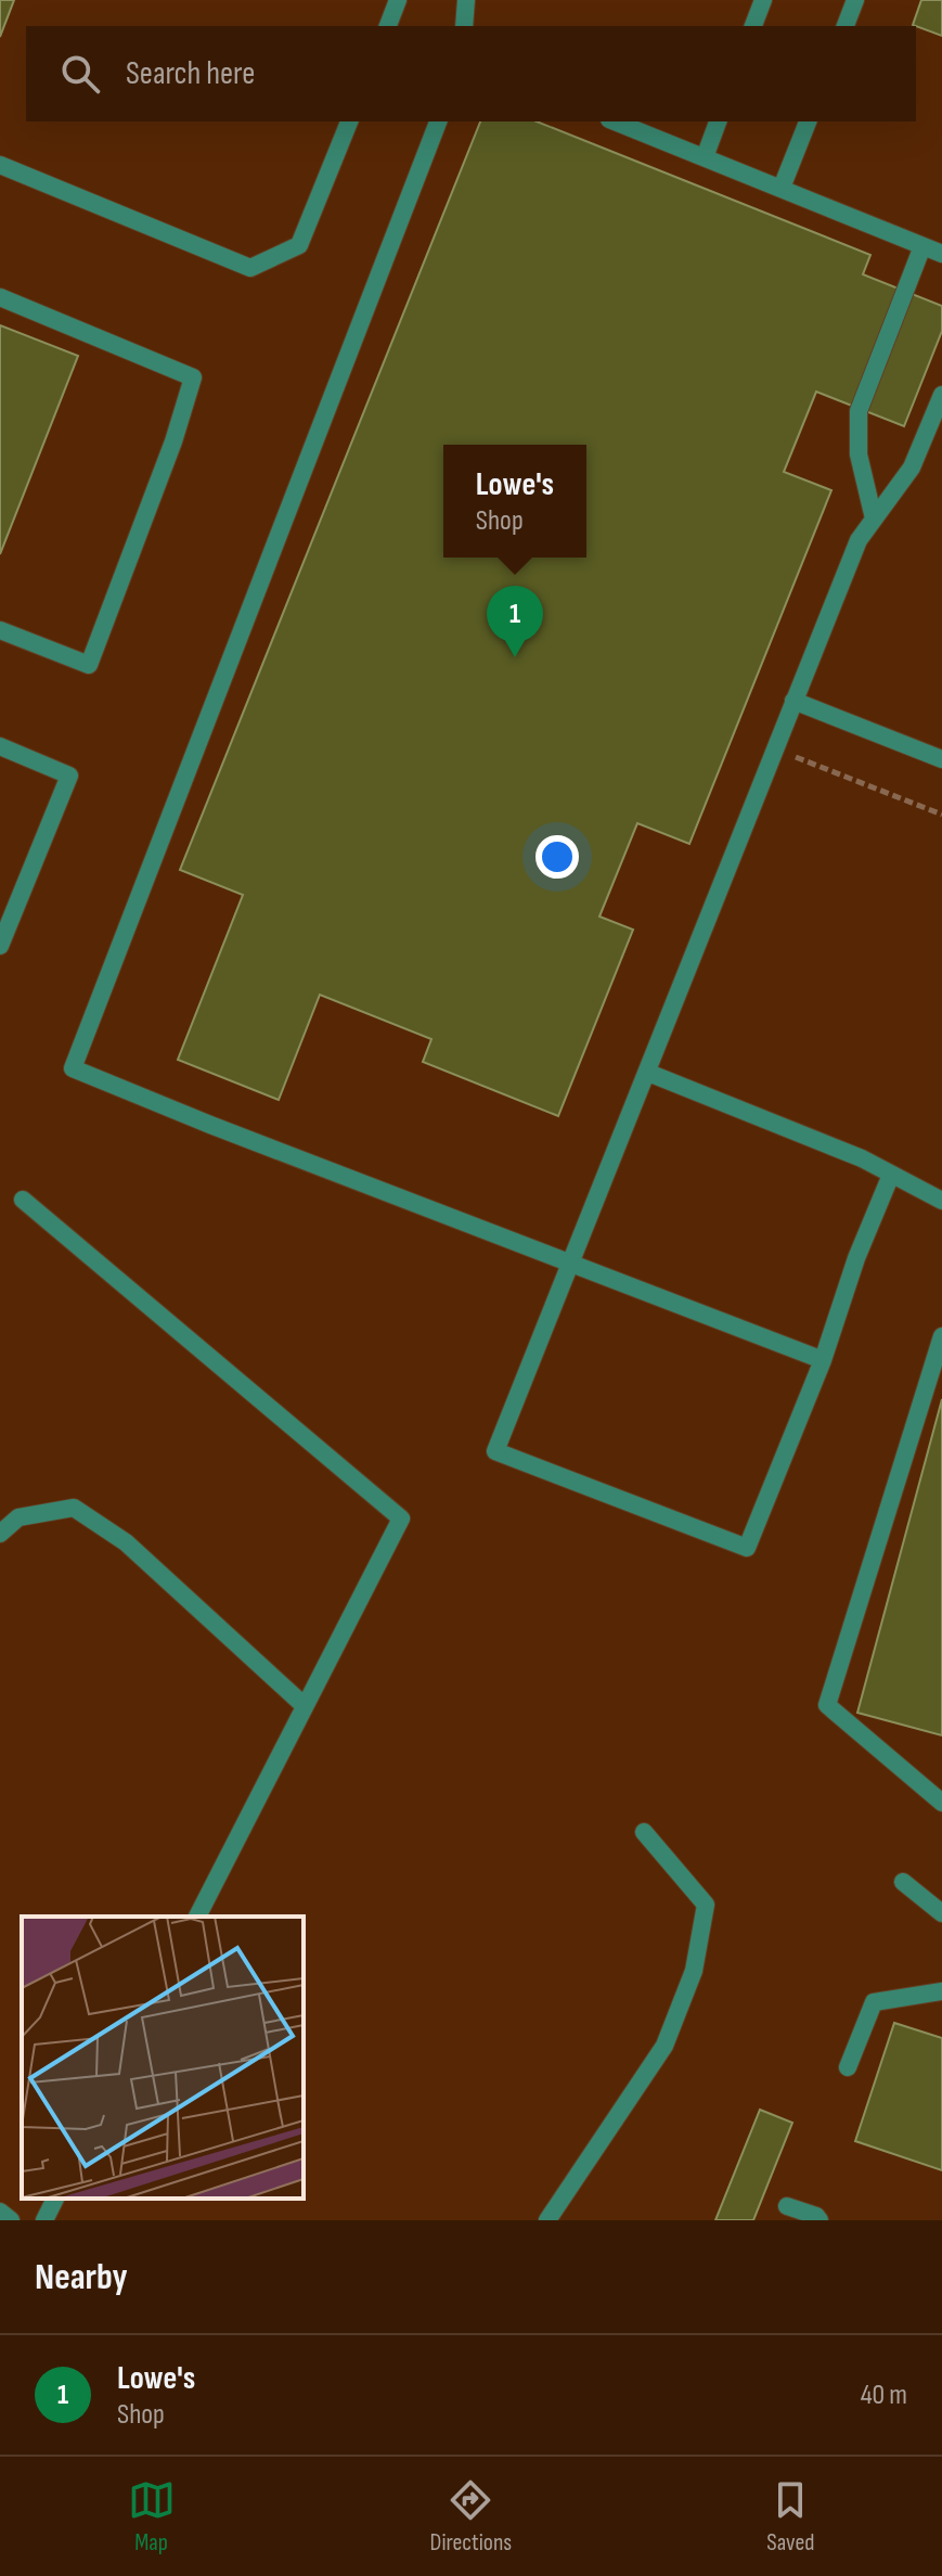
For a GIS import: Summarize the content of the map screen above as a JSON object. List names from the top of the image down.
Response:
{
  "page": {
    "search": "Search here",
    "popup": ["Lowe's", "Shop"],
    "pins": "1",
    "heading": "Nearby",
    "list": [
      {
        "mark": "1",
        "name": "Lowe's",
        "note": "Shop",
        "value": "40 m"
      }
    ],
    "nav": ["Map", "Directions", "Saved"]
  }
}
